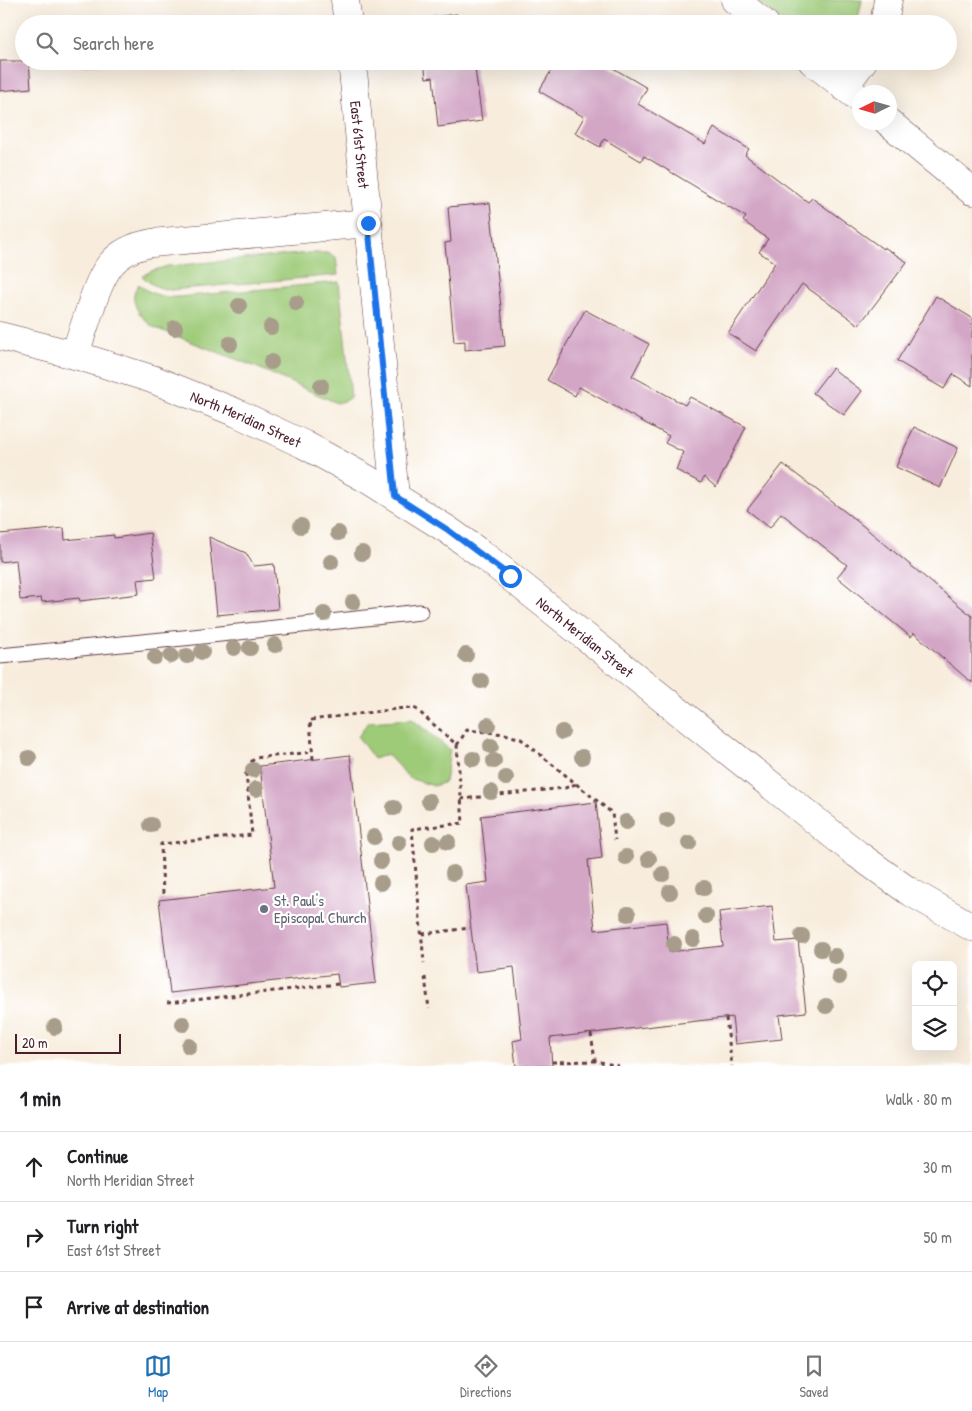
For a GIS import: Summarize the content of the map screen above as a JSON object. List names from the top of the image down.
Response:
{
  "streets": {
    "main road": ["East 61st Street", "North Meridian Street"]
  },
  "crossings": [
    ["East 61st Street", "North Meridian Street"]
  ],
  "places": ["St. Paul's Episcopal Church"],
  "scale_bar": "20 m",
  "north": "left",
  "page": {
    "search": "Search here",
    "scale": "20 m",
    "heading": ["1 min", "Walk · 80 m"],
    "list": [
      ["Continue", "North Meridian Street", "30 m"],
      ["Turn right", "East 61st Street", "50 m"],
      "Arrive at destination"
    ],
    "nav": ["Map", "Directions", "Saved"]
  }
}
